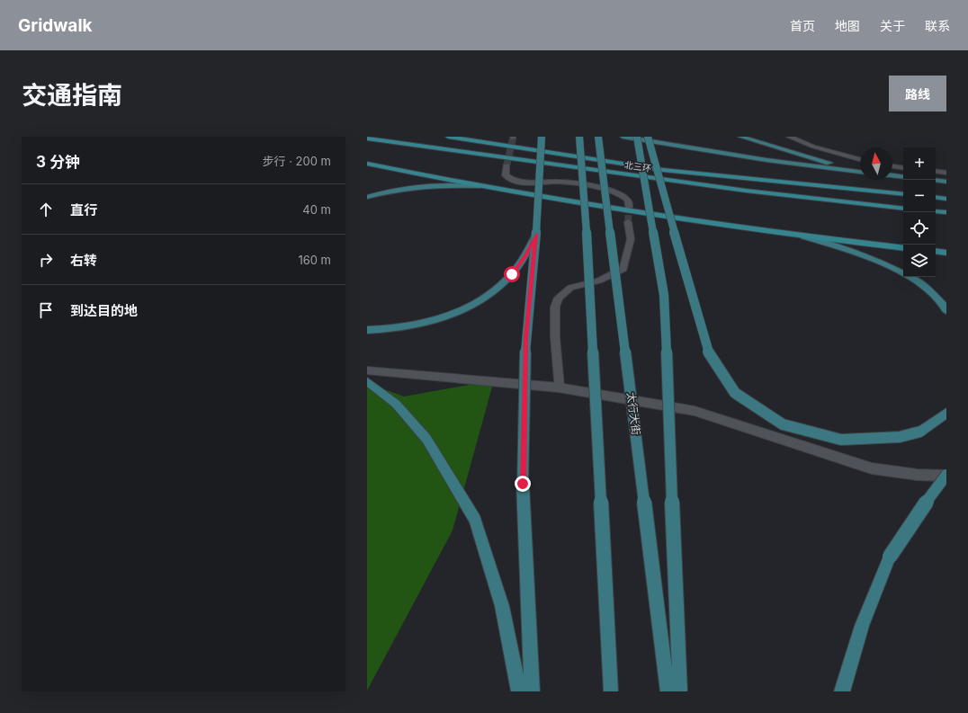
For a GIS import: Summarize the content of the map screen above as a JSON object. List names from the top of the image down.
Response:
{
  "streets": {
    "highway": ["北三环"],
    "main road": ["太行大街"]
  },
  "north": "top",
  "page": {
    "header": "Gridwalk",
    "nav": [
      "首页",
      "地图",
      "关于",
      "联系"
    ],
    "title": "交通指南",
    "buttons": "路线",
    "heading": ["3 分钟", "步行 · 200 m"],
    "map_buttons": ["+", "−"],
    "list": [
      ["直行", "40 m"],
      ["右转", "160 m"],
      "到达目的地"
    ]
  }
}
